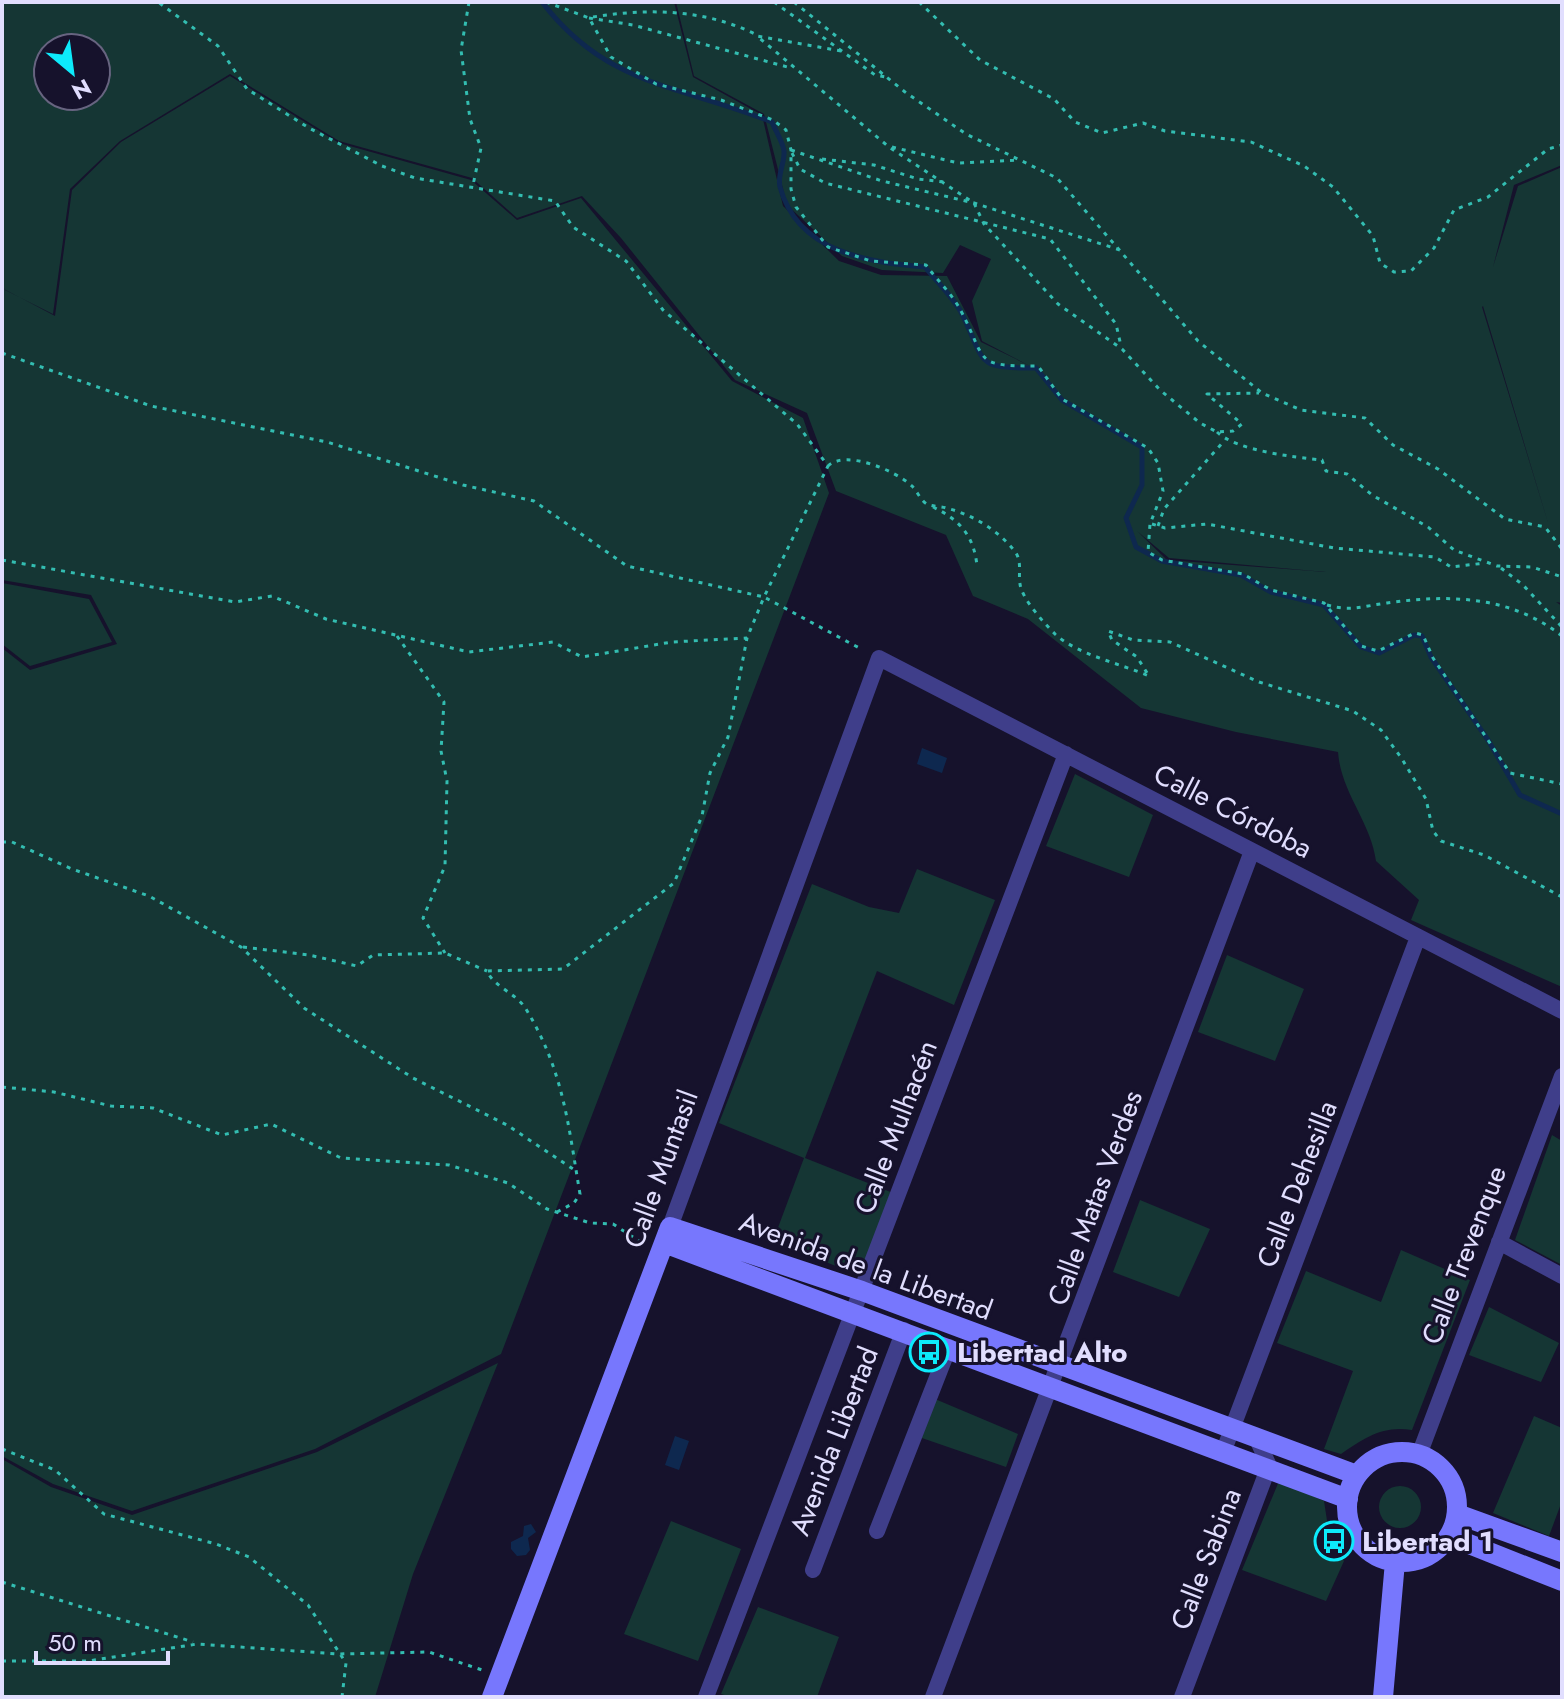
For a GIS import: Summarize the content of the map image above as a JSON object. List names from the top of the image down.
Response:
{
  "streets": {
    "street": [
      "Calle Córdoba",
      "Calle Mulhacén",
      "Calle Muntasil",
      "Calle Dehesilla",
      "Calle Matas Verdes",
      "Calle Trevenque",
      "Avenida de la Libertad",
      "Avenida Libertad",
      "Calle Sabina"
    ]
  },
  "crossings": [
    ["Calle Córdoba", "Calle Mulhacén"],
    ["Calle Córdoba", "Calle Muntasil"],
    ["Calle Córdoba", "Calle Dehesilla"],
    ["Calle Córdoba", "Calle Matas Verdes"],
    ["Calle Mulhacén", "Avenida de la Libertad"],
    ["Calle Muntasil", "Avenida de la Libertad"],
    ["Calle Dehesilla", "Avenida de la Libertad"],
    ["Calle Matas Verdes", "Avenida de la Libertad"],
    ["Calle Trevenque", "Avenida de la Libertad"],
    ["Avenida de la Libertad", "Avenida Libertad"],
    ["Avenida de la Libertad", "Calle Sabina"]
  ],
  "places": {
    "bus stop": ["Libertad Alto", "Libertad 1"]
  },
  "scale_bar": "50 m",
  "north": "bottom right"
}
